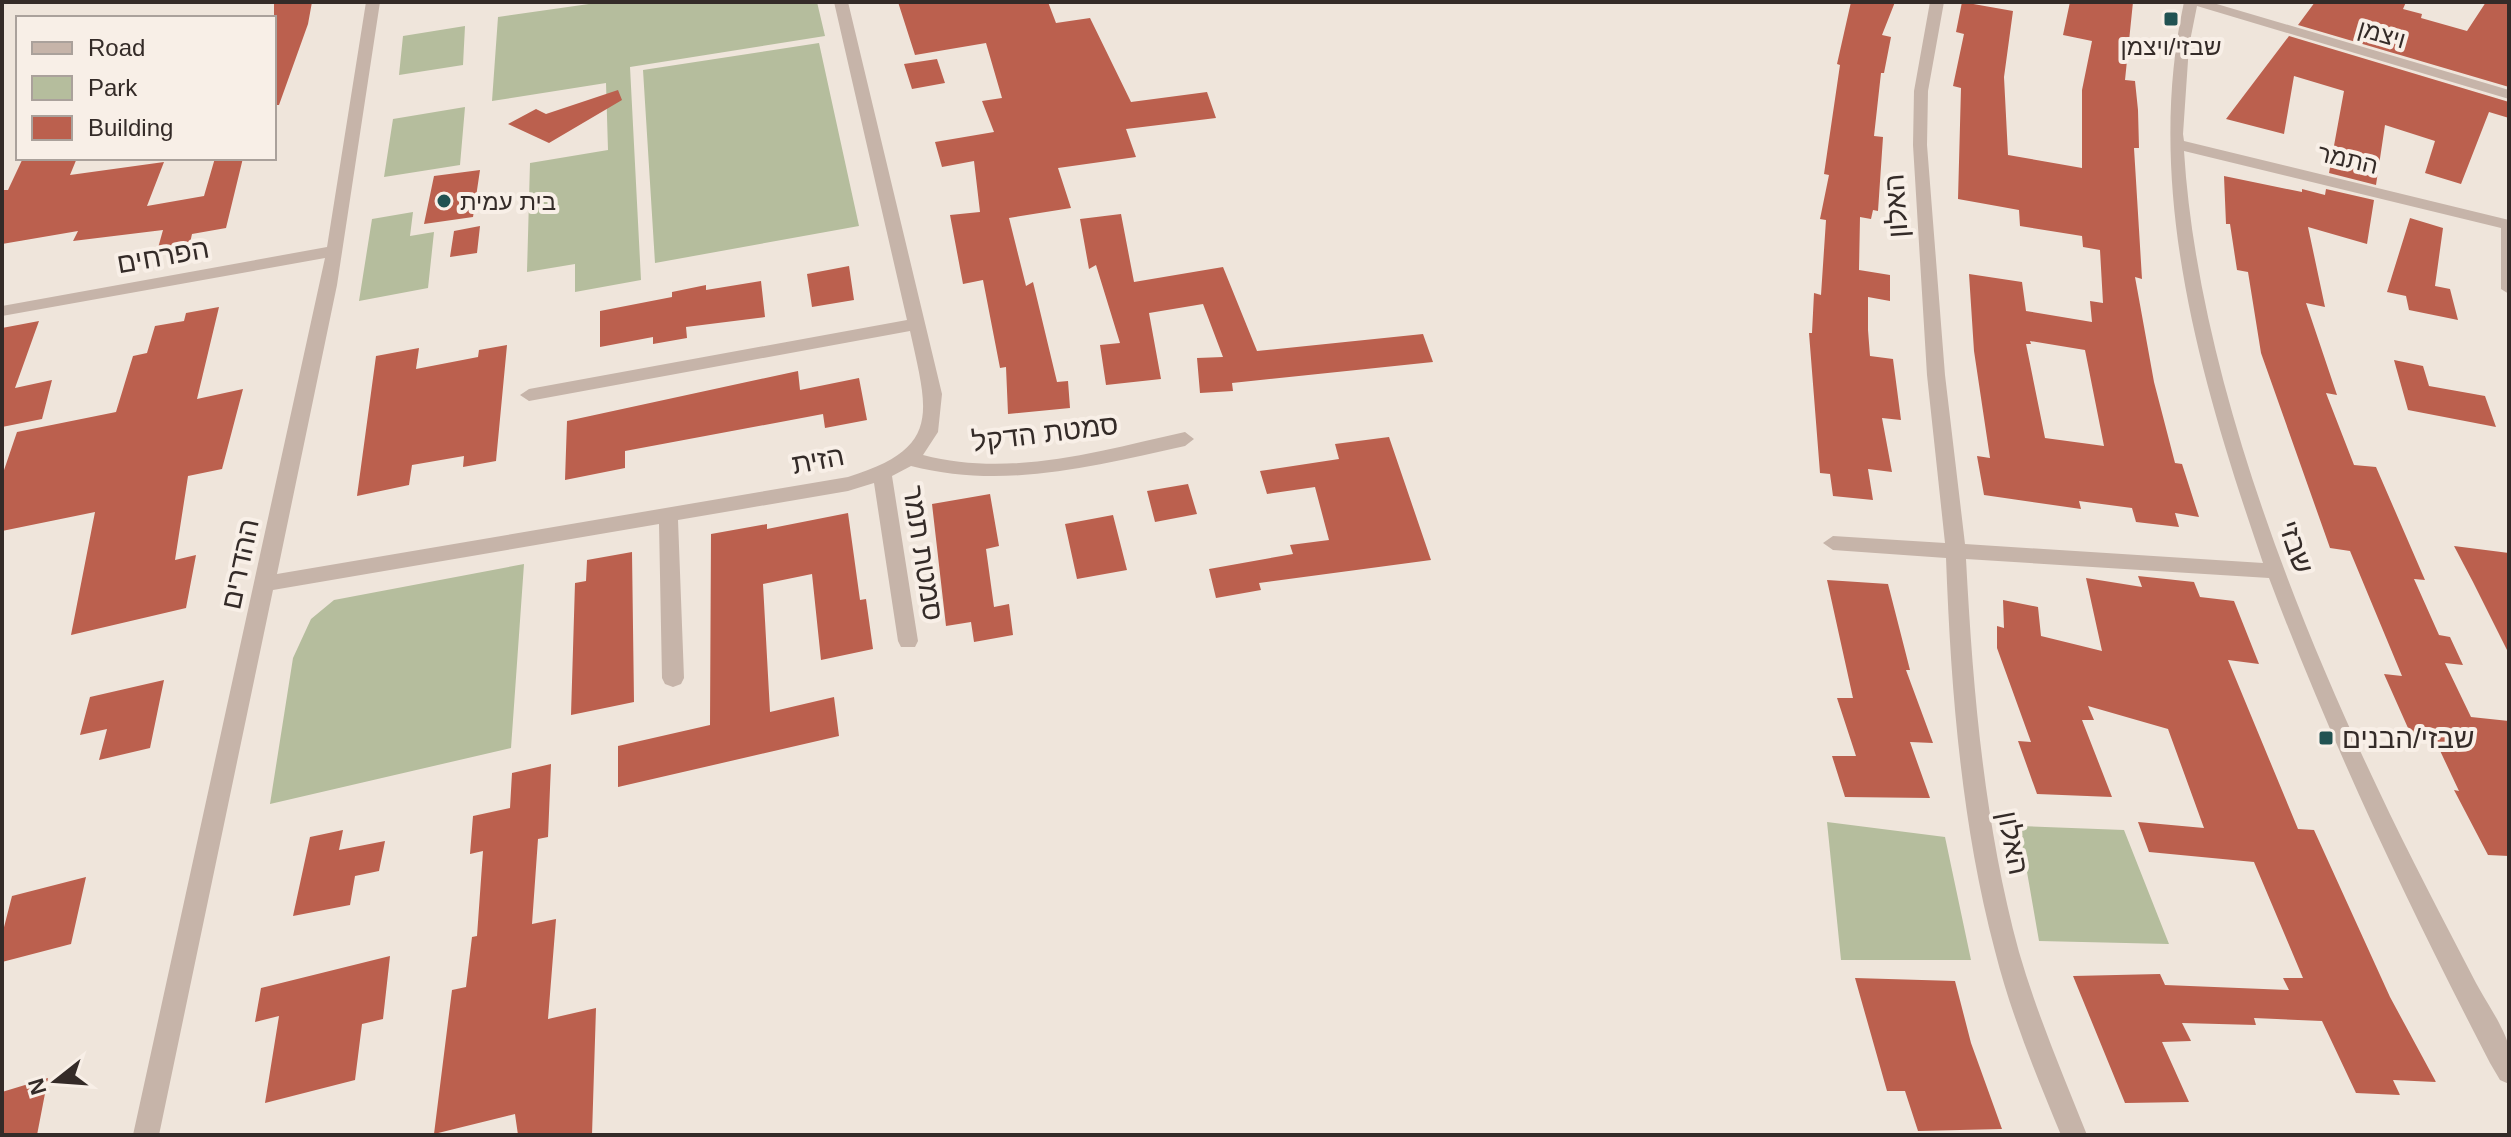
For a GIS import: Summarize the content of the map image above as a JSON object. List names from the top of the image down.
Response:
{
  "streets": {
    "street": [
      "ויצמן",
      "התמר",
      "האלון",
      "הפרחים",
      "סמטת הדקל",
      "הזית",
      "שבזי",
      "סמטת תמר",
      "ההדרים"
    ]
  },
  "crossings": [
    ["ויצמן", "שבזי"],
    ["התמר", "שבזי"],
    ["הפרחים", "ההדרים"],
    ["סמטת הדקל", "הזית"],
    ["הזית", "סמטת תמר"],
    ["הזית", "ההדרים"]
  ],
  "places": {
    "transit": ["שבזי/ויצמן", "שבזי/הבנים"],
    "other": ["בית עמית"]
  },
  "legend": ["Road", "Park", "Building"],
  "north": "left"
}
